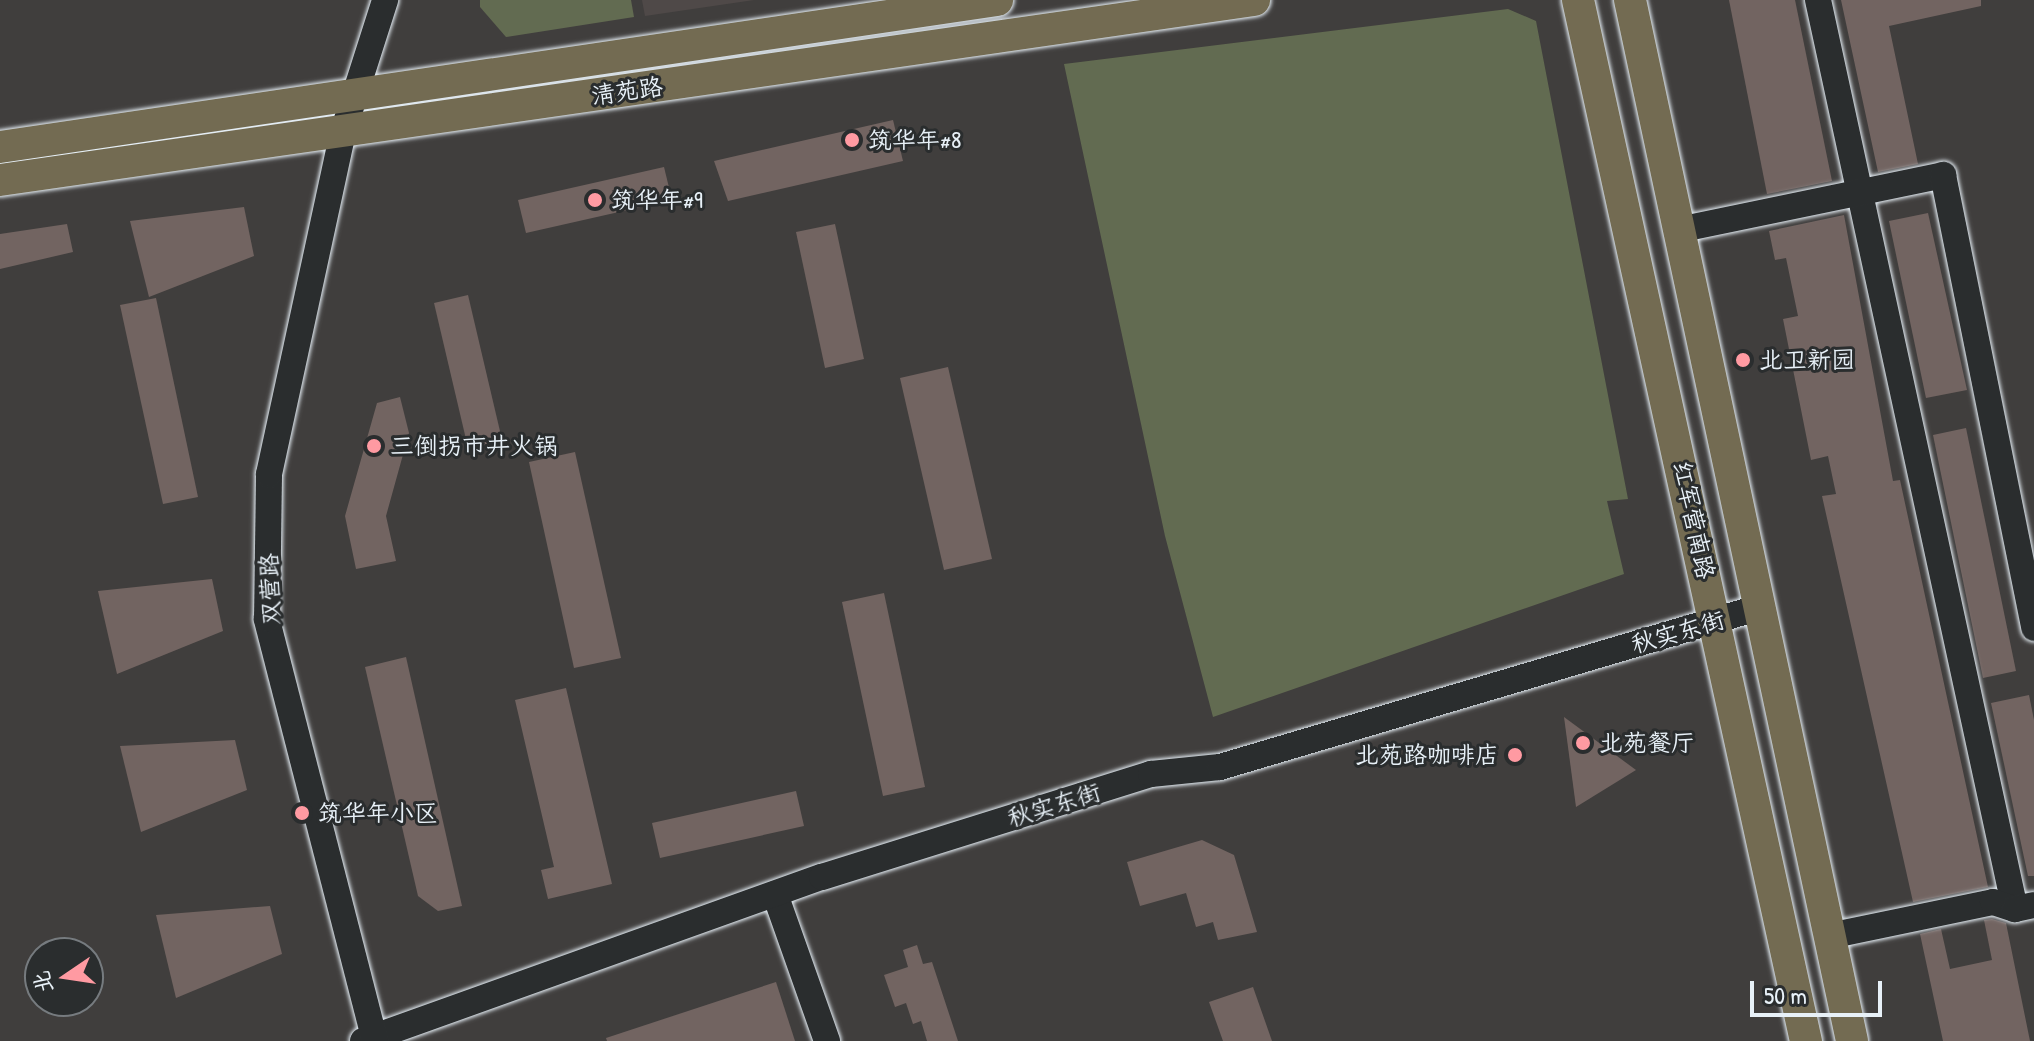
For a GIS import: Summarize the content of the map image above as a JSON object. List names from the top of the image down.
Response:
{
  "streets": {
    "main road": ["清苑路", "红军营南路"],
    "street": ["双营路", "秋实东街"]
  },
  "crossings": [
    ["清苑路", "双营路"],
    ["红军营南路", "秋实东街"],
    ["双营路", "秋实东街"]
  ],
  "places": [
    "筑华年#8",
    "筑华年#9",
    "北卫新园",
    "三倒拐市井火锅",
    "北苑餐厅",
    "北苑路咖啡店",
    "筑华年小区"
  ],
  "scale_bar": "50 m",
  "north": "left"
}
